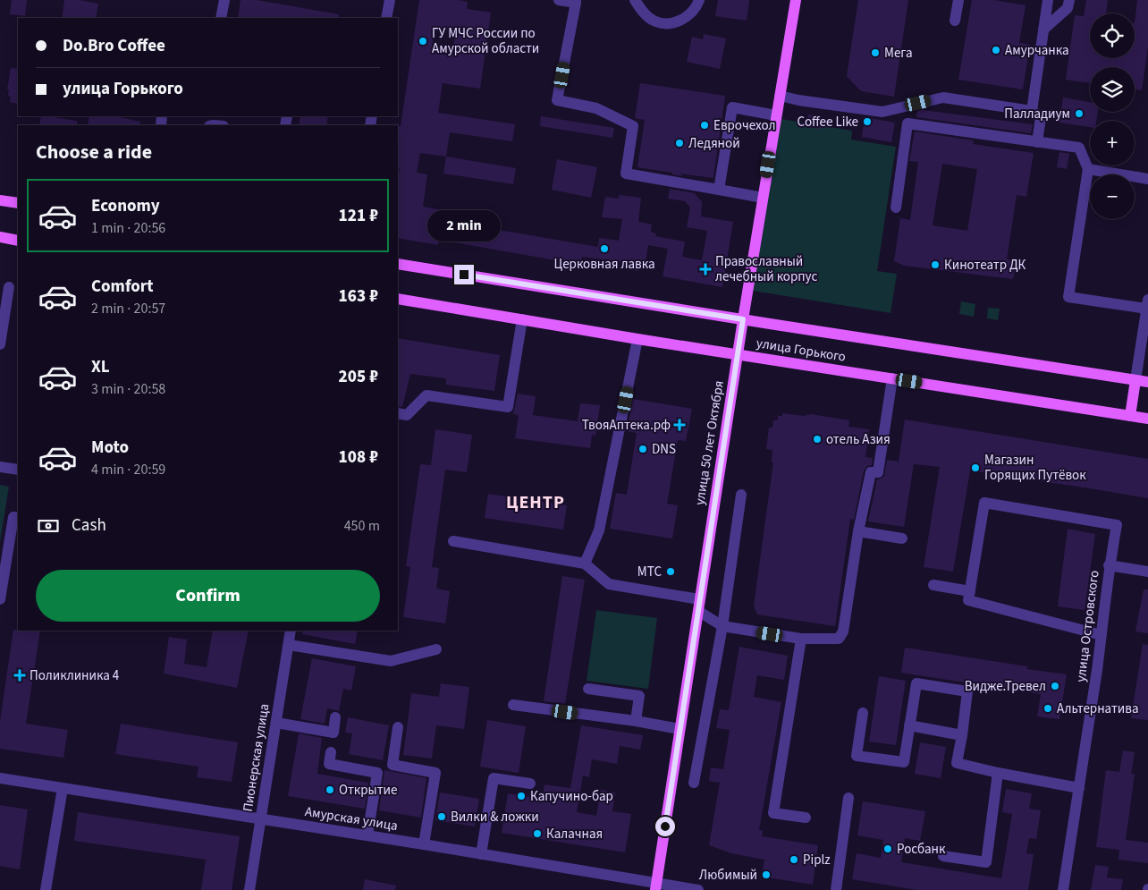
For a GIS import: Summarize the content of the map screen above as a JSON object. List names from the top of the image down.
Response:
{
  "streets": {
    "main road": ["улица Горького", "улица 50 лет Октября"],
    "street": ["улица Островского", "Пионерская улица", "Амурская улица"]
  },
  "crossings": [
    ["улица Горького", "улица 50 лет Октября"],
    ["улица 50 лет Октября", "Амурская улица"],
    ["Пионерская улица", "Амурская улица"]
  ],
  "districts": ["ЦЕНТР"],
  "places": {
    "other": [
      "ГУ МЧС России по Амурской области",
      "Амурчанка",
      "Мега",
      "Палладиум",
      "Coffee Like",
      "Еврочехол",
      "Ледяной",
      "Церковная лавка",
      "Кинотеатр ДК",
      "отель Азия",
      "DNS",
      "Магазин Горящих Путёвок",
      "МТС",
      "Видже.Тревел",
      "Альтернатива",
      "Открытие",
      "Капучино-бар",
      "Вилки & ложки",
      "Калачная",
      "Росбанк",
      "Piplz",
      "Любимый"
    ],
    "health": ["Православный лечебный корпус", "ТвояАптека.рф", "Поликлиника 4"]
  },
  "page": {
    "map_buttons": ["+", "−"],
    "banner": ["Do.Bro Coffee", "улица Горького"],
    "heading": "Choose a ride",
    "list": [
      {
        "name": "Economy",
        "note": "1 min · 20:56",
        "value": "121 ₽"
      },
      {
        "name": "Comfort",
        "note": "2 min · 20:57",
        "value": "163 ₽"
      },
      {
        "name": "XL",
        "note": "3 min · 20:58",
        "value": "205 ₽"
      },
      {
        "name": "Moto",
        "note": "4 min · 20:59",
        "value": "108 ₽"
      }
    ],
    "bubble": "2 min",
    "pay": ["Cash", "450 m"],
    "buttons": "Confirm"
  }
}
